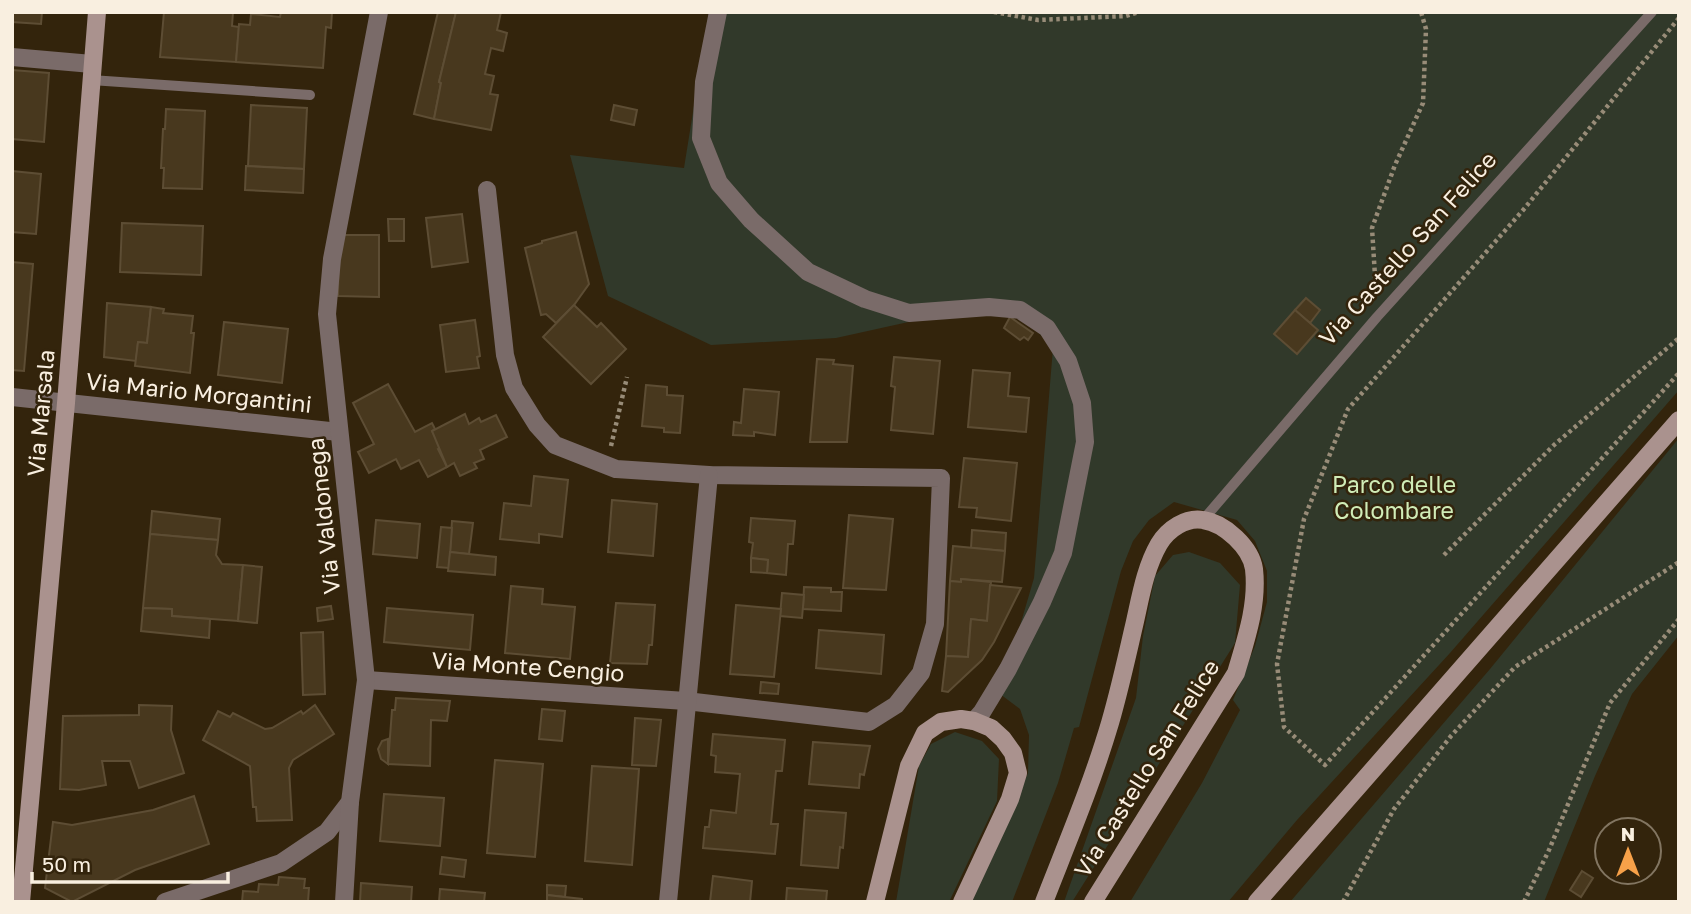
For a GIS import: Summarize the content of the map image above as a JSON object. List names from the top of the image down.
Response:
{
  "streets": {
    "street": [
      "Via Castello San Felice",
      "Via Mario Morgantini",
      "Via Marsala",
      "Via Valdonega",
      "Via Monte Cengio"
    ]
  },
  "crossings": [
    ["Via Mario Morgantini", "Via Marsala"],
    ["Via Mario Morgantini", "Via Valdonega"],
    ["Via Valdonega", "Via Monte Cengio"]
  ],
  "parks": ["Parco delle Colombare"],
  "scale_bar": "50 m",
  "north": "top"
}
